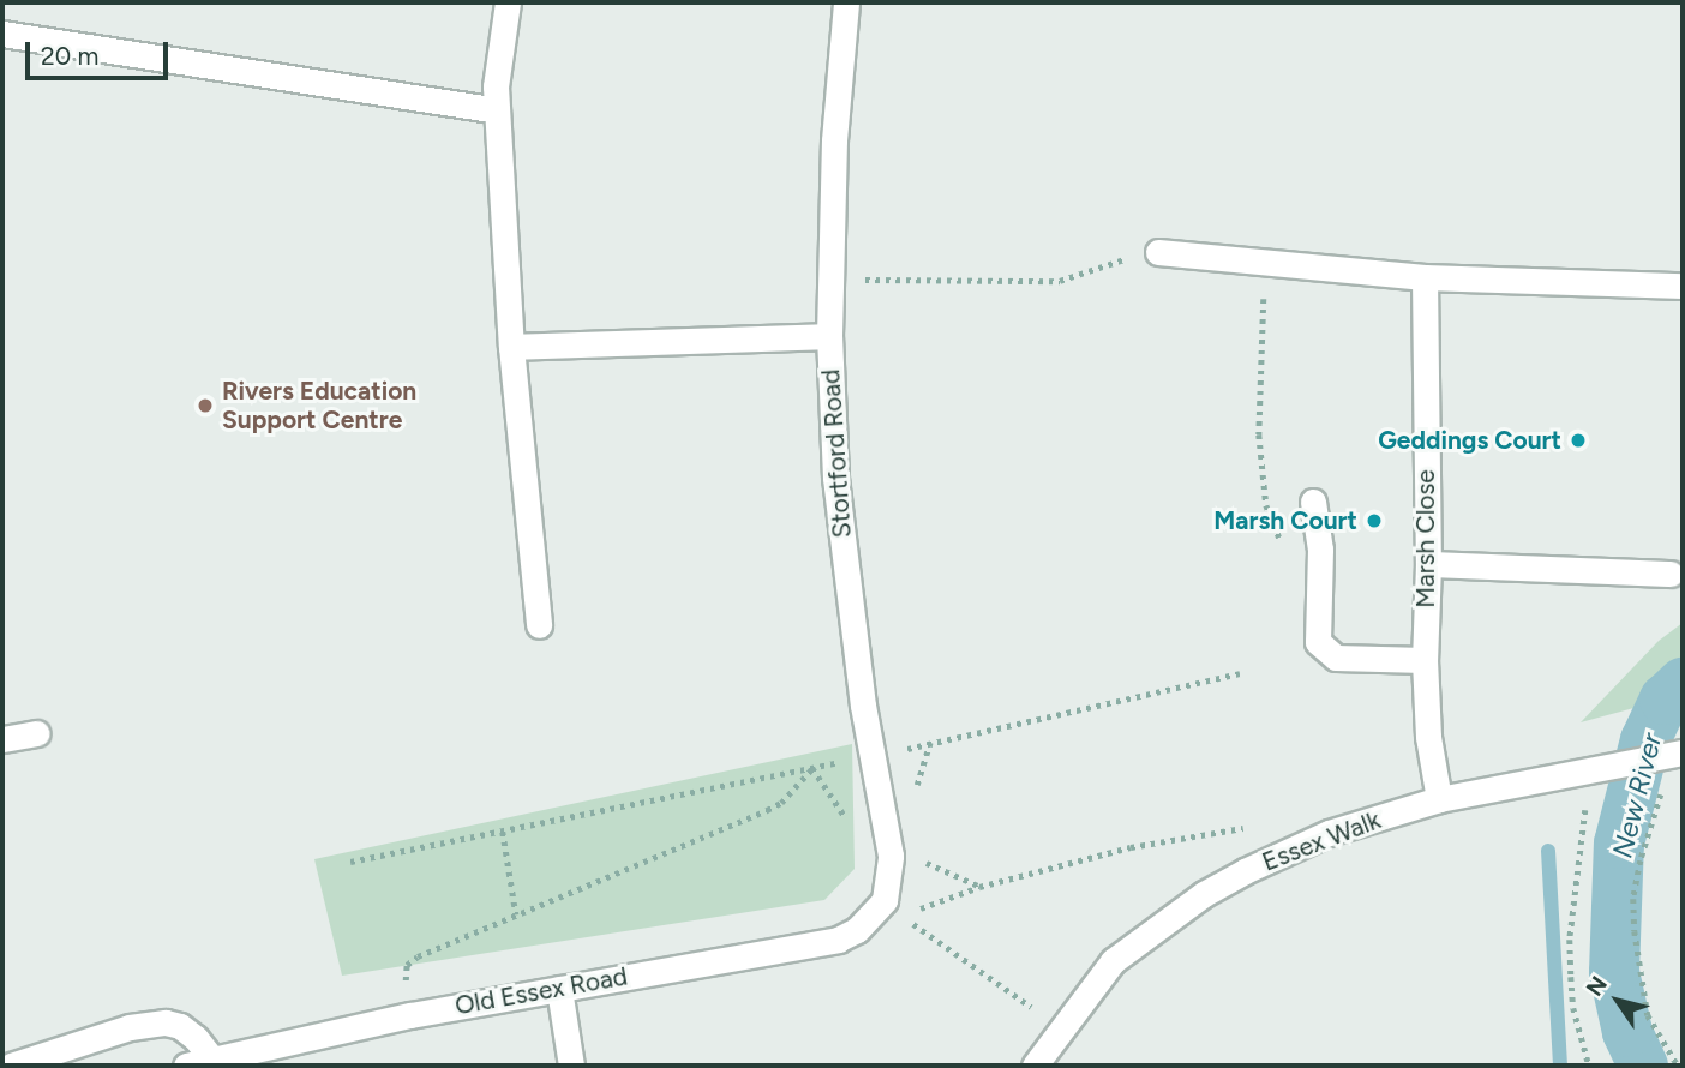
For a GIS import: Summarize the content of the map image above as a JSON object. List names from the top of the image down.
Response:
{
  "streets": {
    "street": [
      "Stortford Road",
      "Marsh Close",
      "Essex Walk",
      "Old Essex Road"
    ]
  },
  "crossings": [
    ["Stortford Road", "Old Essex Road"],
    ["Marsh Close", "Essex Walk"]
  ],
  "water": ["New River"],
  "places": ["Rivers Education Support Centre", "Geddings Court", "Marsh Court"],
  "scale_bar": "20 m",
  "north": "top left"
}
